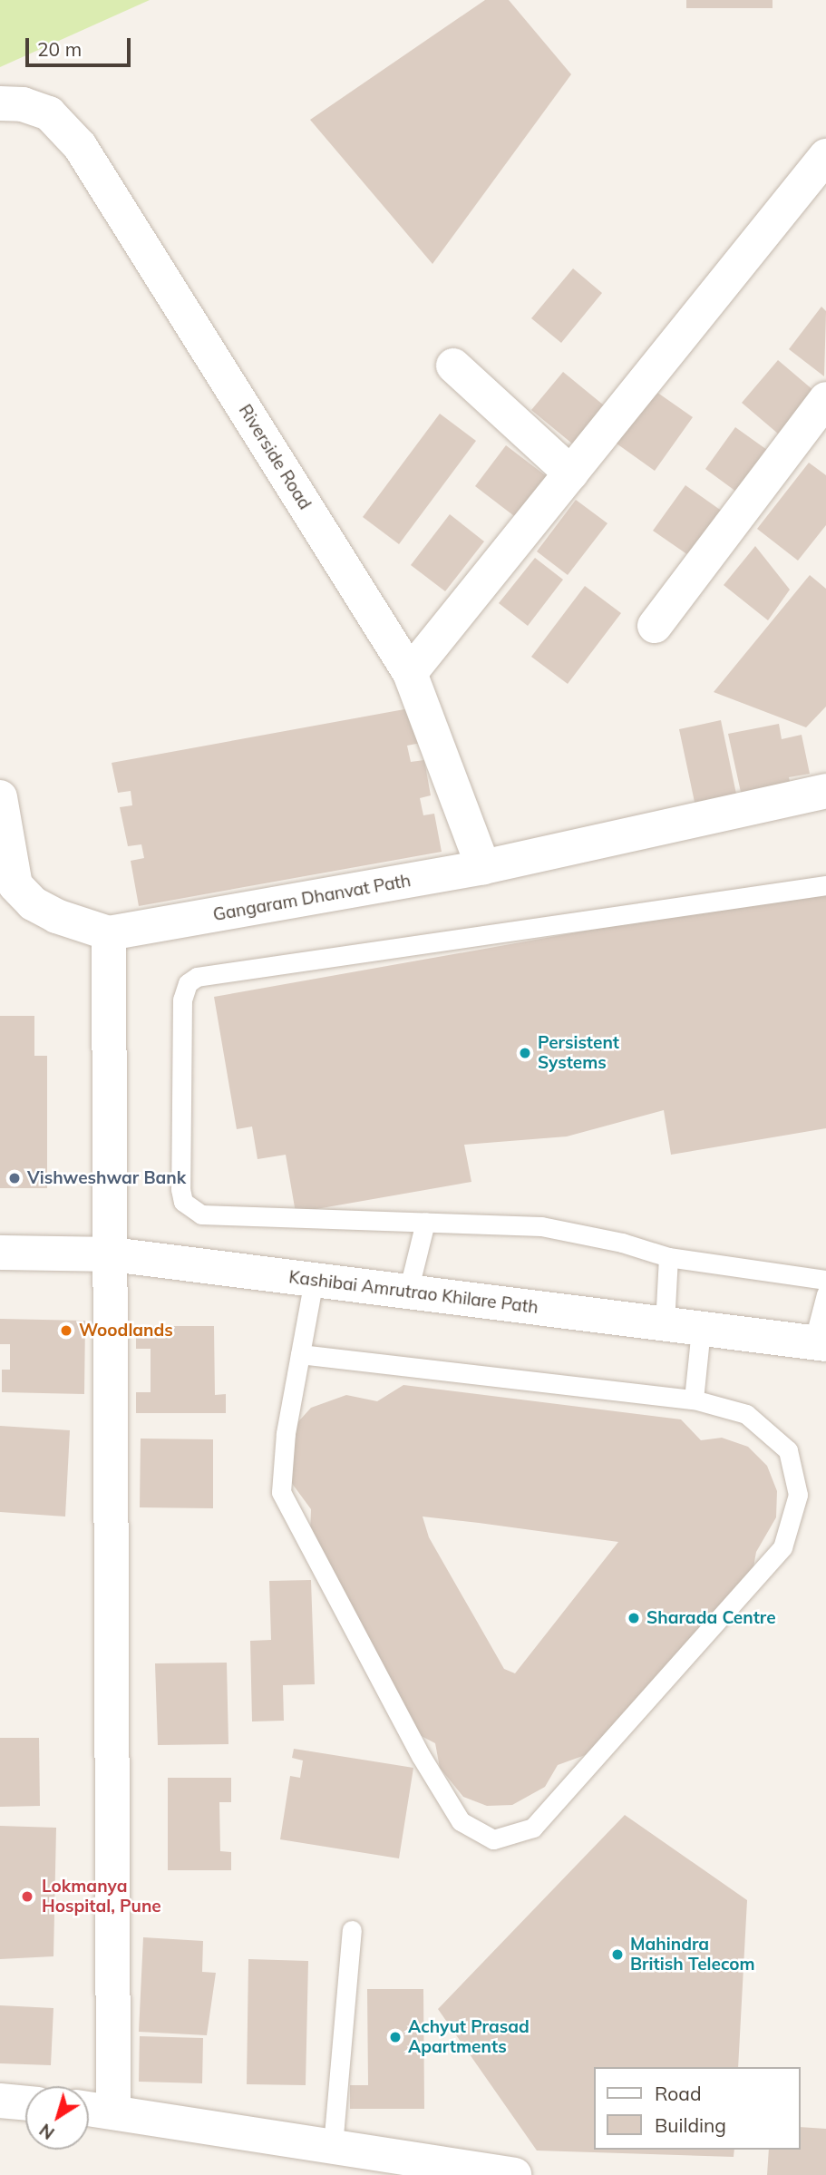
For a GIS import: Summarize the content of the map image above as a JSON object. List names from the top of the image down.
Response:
{
  "streets": {
    "street": ["Riverside Road", "Gangaram Dhanvat Path", "Kashibai Amrutrao Khilare Path"]
  },
  "crossings": [
    ["Riverside Road", "Gangaram Dhanvat Path"]
  ],
  "places": [
    "Persistent Systems",
    "Vishweshwar Bank",
    "Woodlands",
    "Sharada Centre",
    "Lokmanya Hospital, Pune",
    "Mahindra British Telecom",
    "Achyut Prasad Apartments"
  ],
  "legend": ["Road", "Building"],
  "scale_bar": "20 m",
  "north": "bottom left"
}
